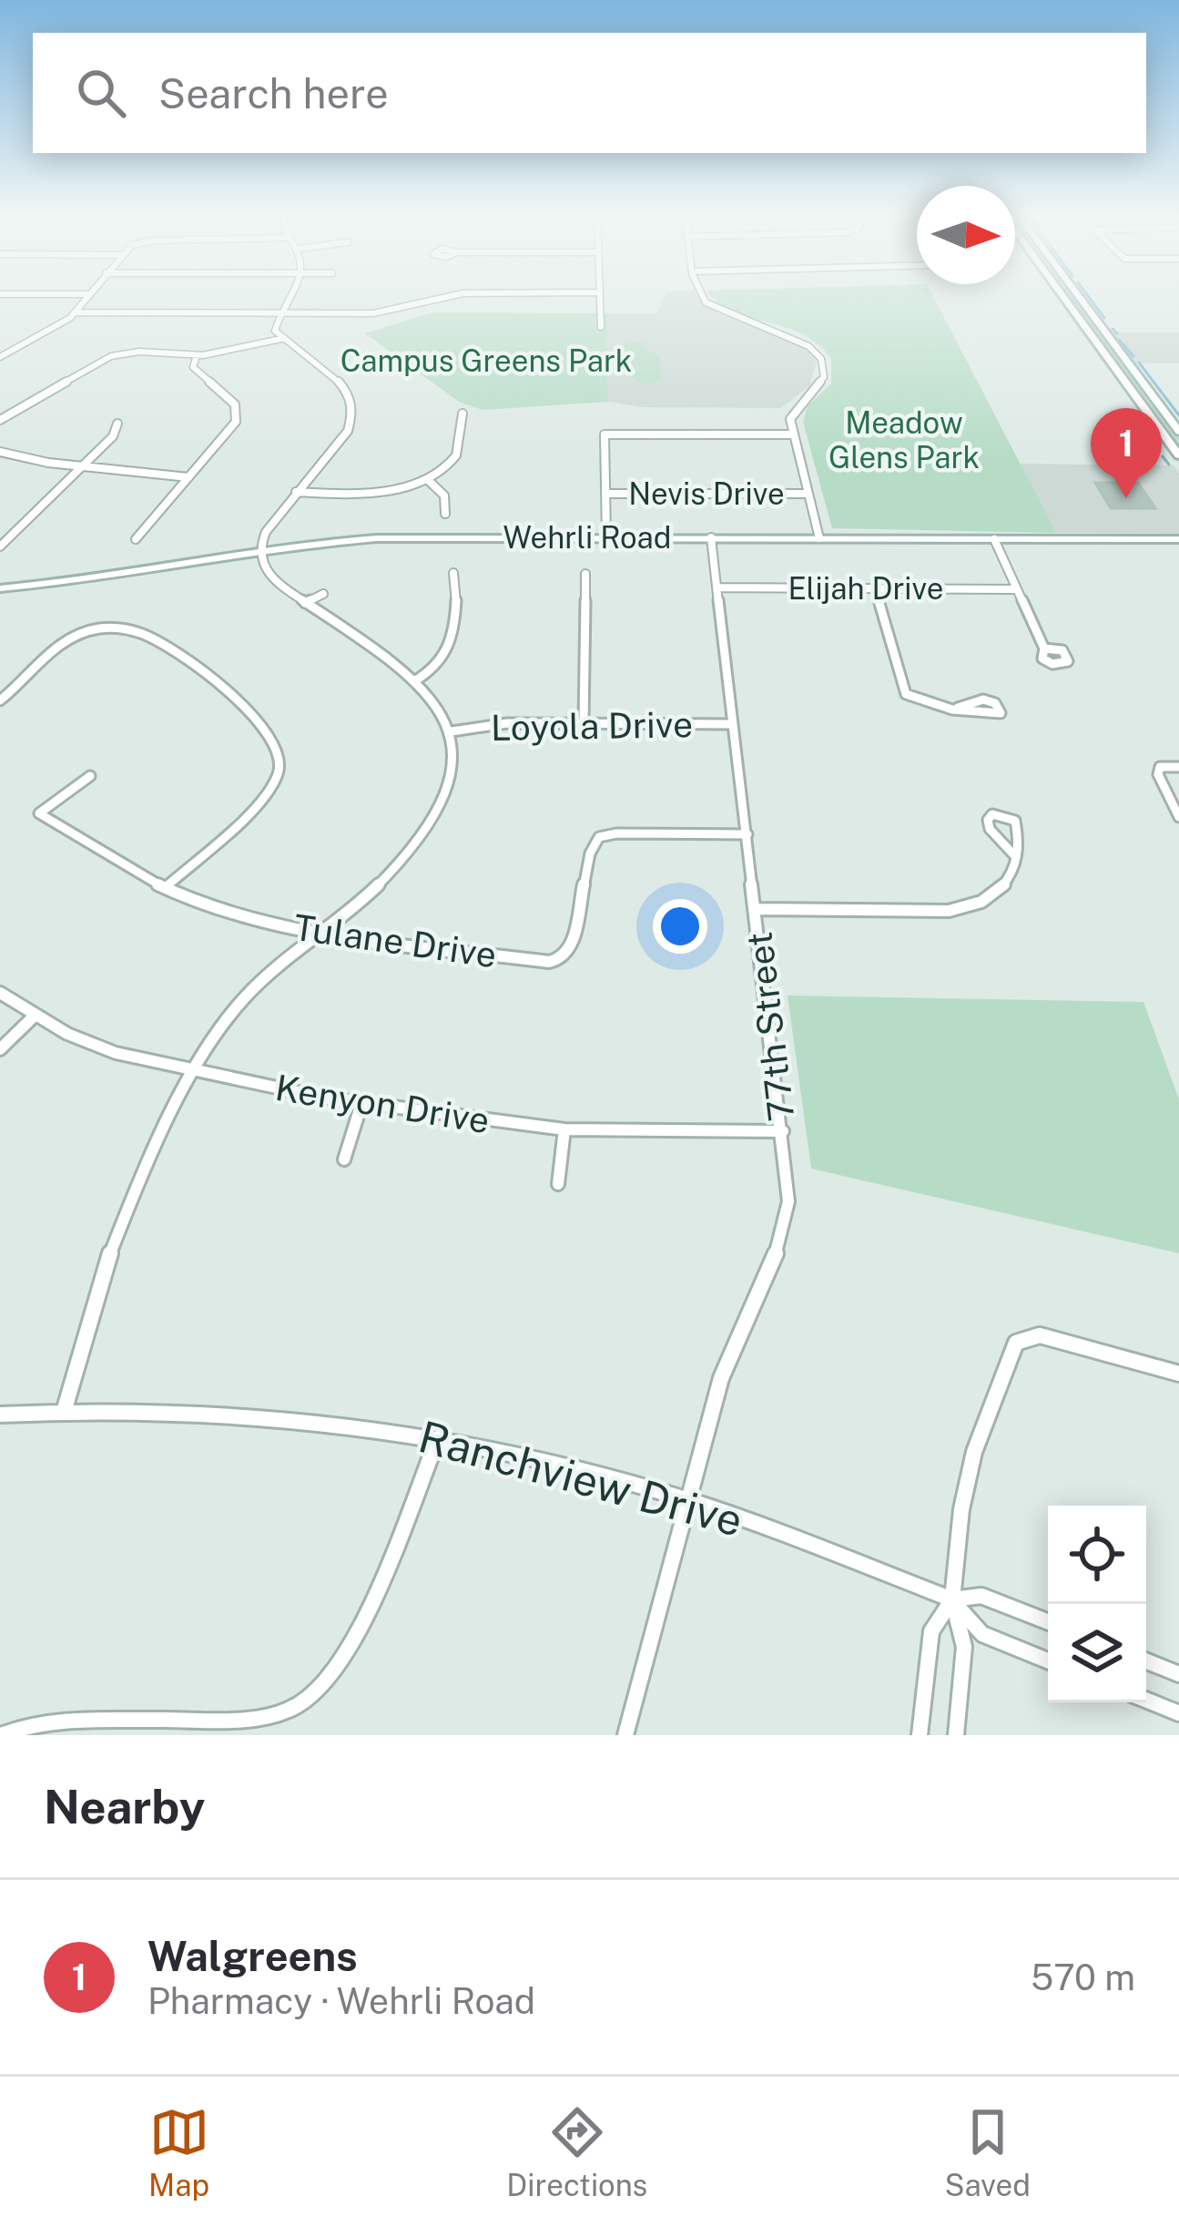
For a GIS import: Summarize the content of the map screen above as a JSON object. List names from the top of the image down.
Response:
{
  "streets": {
    "main road": ["Wehrli Road"],
    "street": [
      "Nevis Drive",
      "Elijah Drive",
      "Loyola Drive",
      "Tulane Drive",
      "77th Street",
      "Kenyon Drive",
      "Ranchview Drive"
    ]
  },
  "crossings": [
    ["Wehrli Road", "77th Street"],
    ["Elijah Drive", "77th Street"],
    ["Loyola Drive", "77th Street"],
    ["Tulane Drive", "77th Street"],
    ["77th Street", "Kenyon Drive"],
    ["77th Street", "Ranchview Drive"]
  ],
  "parks": ["Campus Greens Park", "Meadow Glens Park"],
  "north": "right",
  "page": {
    "search": "Search here",
    "pins": "1",
    "heading": "Nearby",
    "list": [
      {
        "mark": "1",
        "name": "Walgreens",
        "note": "Pharmacy · Wehrli Road",
        "value": "570 m"
      }
    ],
    "nav": ["Map", "Directions", "Saved"]
  }
}
